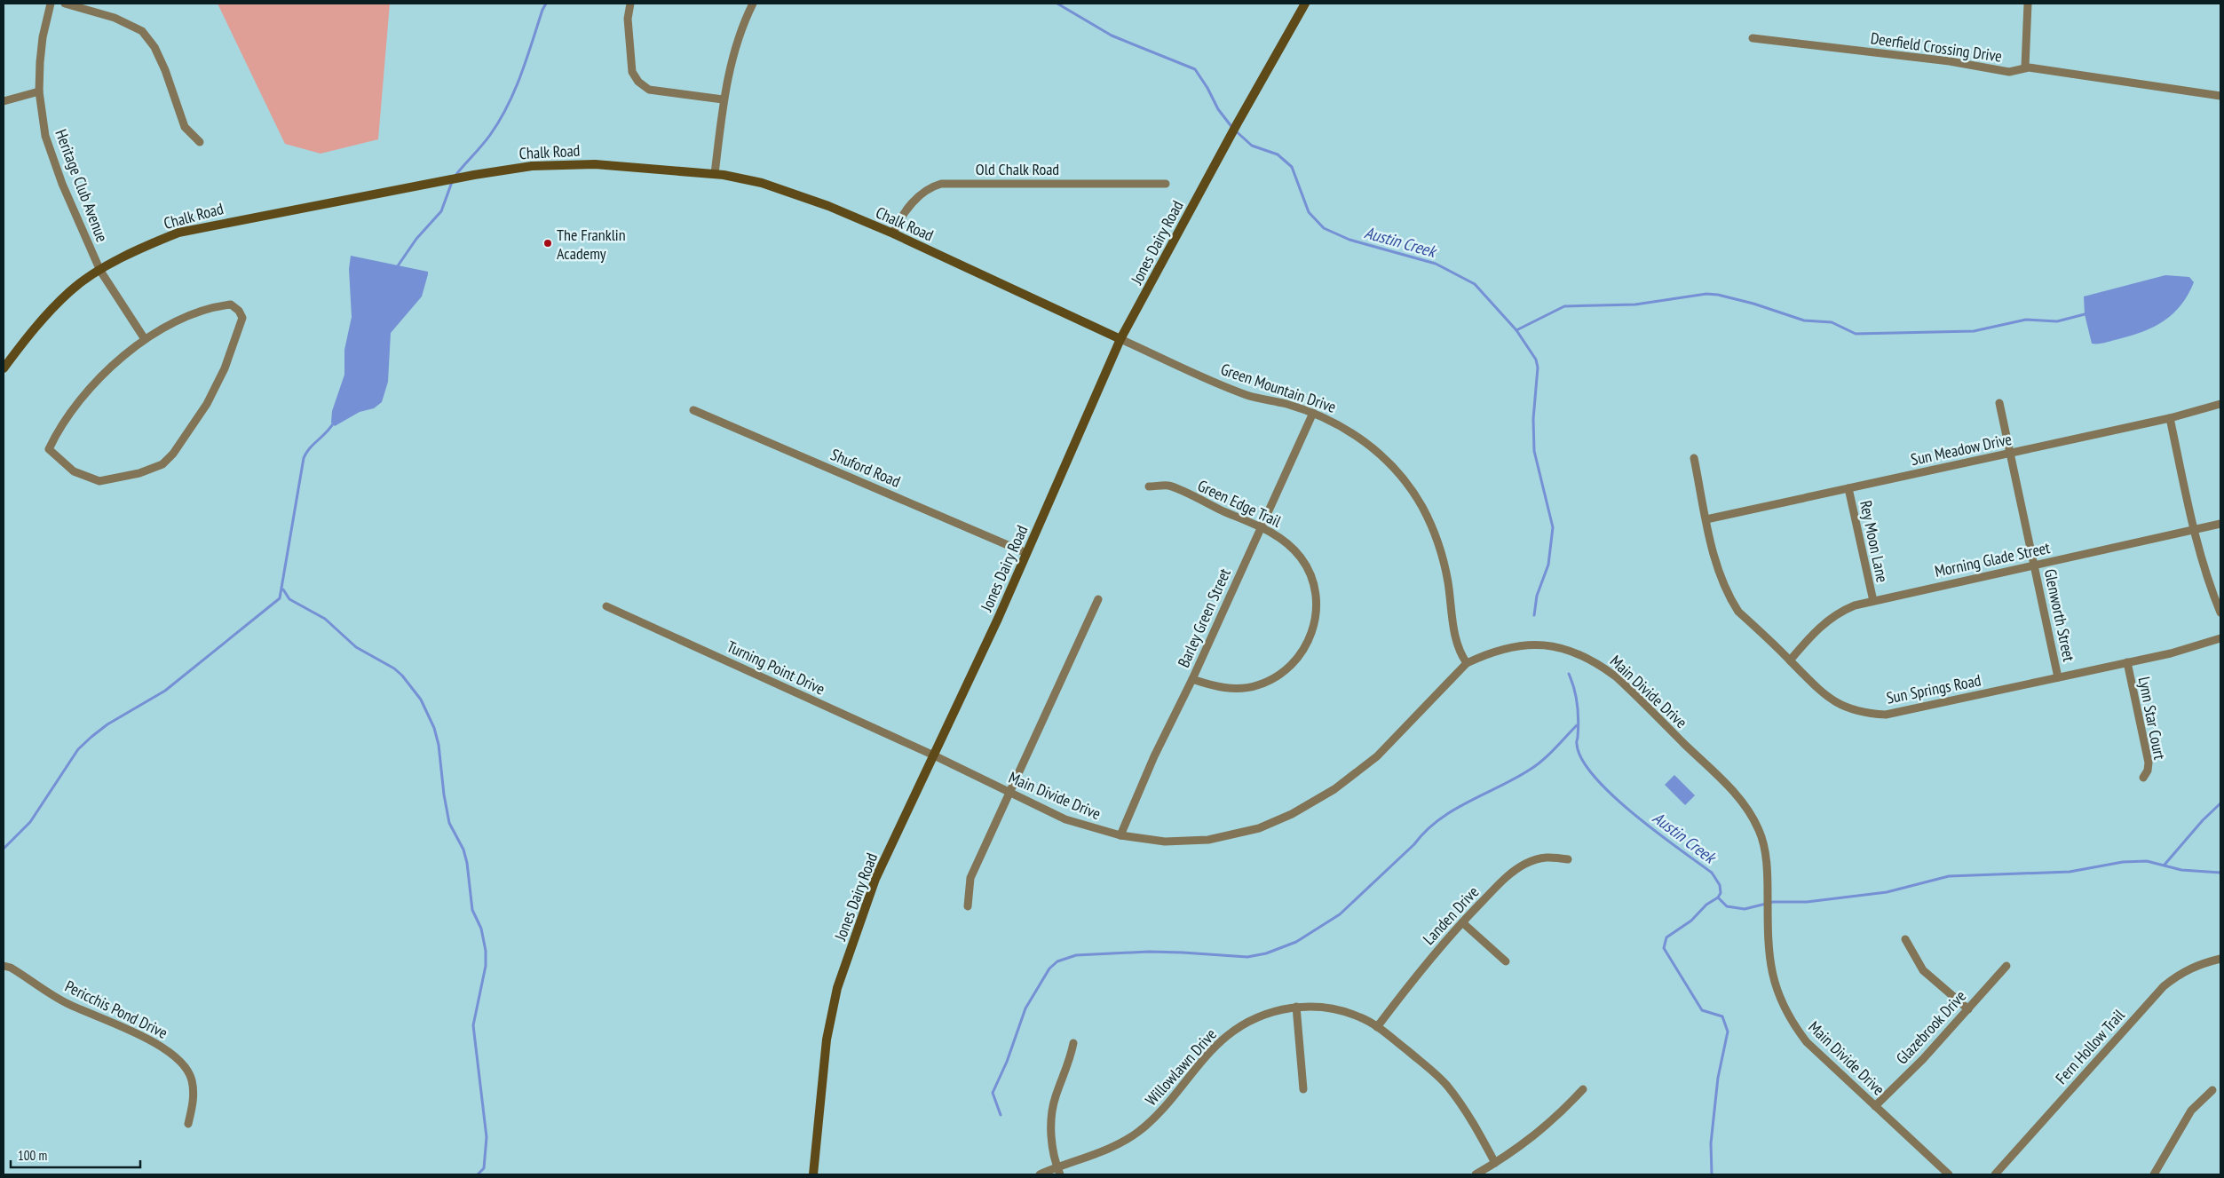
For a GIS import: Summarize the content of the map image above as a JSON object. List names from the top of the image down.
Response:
{
  "streets": {
    "street": [
      "Deerfield Crossing Drive",
      "Chalk Road",
      "Old Chalk Road",
      "Heritage Club Avenue",
      "Jones Dairy Road",
      "Green Mountain Drive",
      "Sun Meadow Drive",
      "Shuford Road",
      "Green Edge Trail",
      "Rey Moon Lane",
      "Morning Glade Street",
      "Glenworth Street",
      "Barley Green Street",
      "Turning Point Drive",
      "Sun Springs Road",
      "Main Divide Drive",
      "Lynn Star Court",
      "Landen Drive",
      "Pericchis Pond Drive",
      "Glazebrook Drive",
      "Fern Hollow Trail",
      "Willowlawn Drive"
    ]
  },
  "crossings": [
    ["Chalk Road", "Old Chalk Road"],
    ["Chalk Road", "Heritage Club Avenue"],
    ["Chalk Road", "Jones Dairy Road"],
    ["Chalk Road", "Green Mountain Drive"],
    ["Jones Dairy Road", "Green Mountain Drive"],
    ["Jones Dairy Road", "Shuford Road"],
    ["Jones Dairy Road", "Turning Point Drive"],
    ["Jones Dairy Road", "Main Divide Drive"],
    ["Green Mountain Drive", "Barley Green Street"],
    ["Green Mountain Drive", "Main Divide Drive"],
    ["Sun Meadow Drive", "Rey Moon Lane"],
    ["Sun Meadow Drive", "Glenworth Street"],
    ["Sun Meadow Drive", "Sun Springs Road"],
    ["Green Edge Trail", "Barley Green Street"],
    ["Rey Moon Lane", "Morning Glade Street"],
    ["Morning Glade Street", "Glenworth Street"],
    ["Morning Glade Street", "Sun Springs Road"],
    ["Glenworth Street", "Sun Springs Road"],
    ["Barley Green Street", "Main Divide Drive"],
    ["Turning Point Drive", "Main Divide Drive"],
    ["Sun Springs Road", "Lynn Star Court"],
    ["Main Divide Drive", "Glazebrook Drive"],
    ["Landen Drive", "Willowlawn Drive"]
  ],
  "water": ["Austin Creek"],
  "places": ["The Franklin Academy"],
  "scale_bar": "100 m"
}
